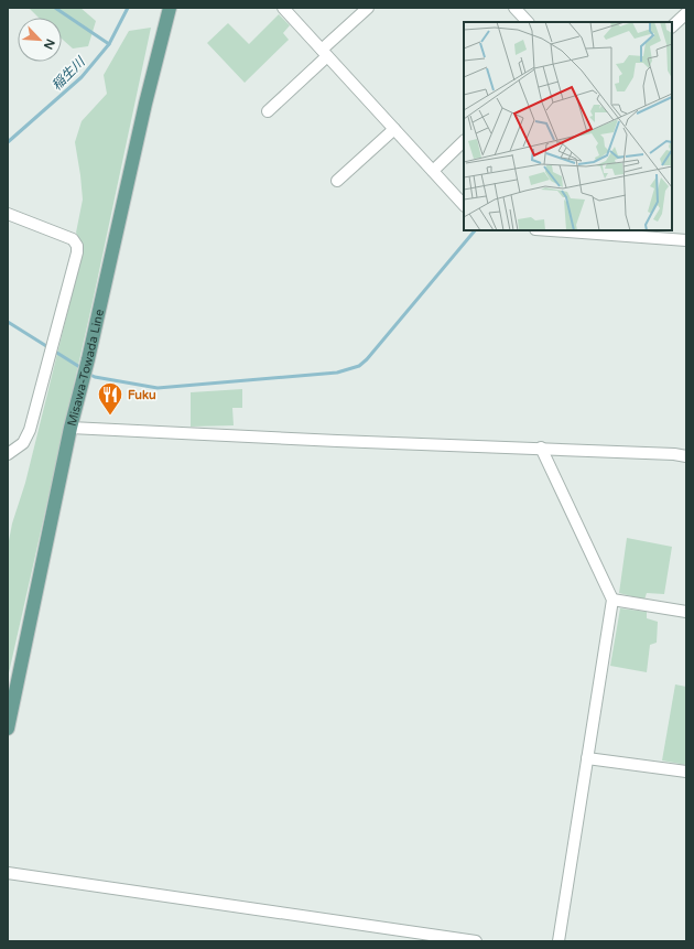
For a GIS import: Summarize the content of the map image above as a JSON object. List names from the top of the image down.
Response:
{
  "streets": {
    "main road": ["Misawa-Towada Line"]
  },
  "water": ["稲生川"],
  "places": {
    "restaurant": ["Fuku"]
  },
  "north": "bottom right"
}
